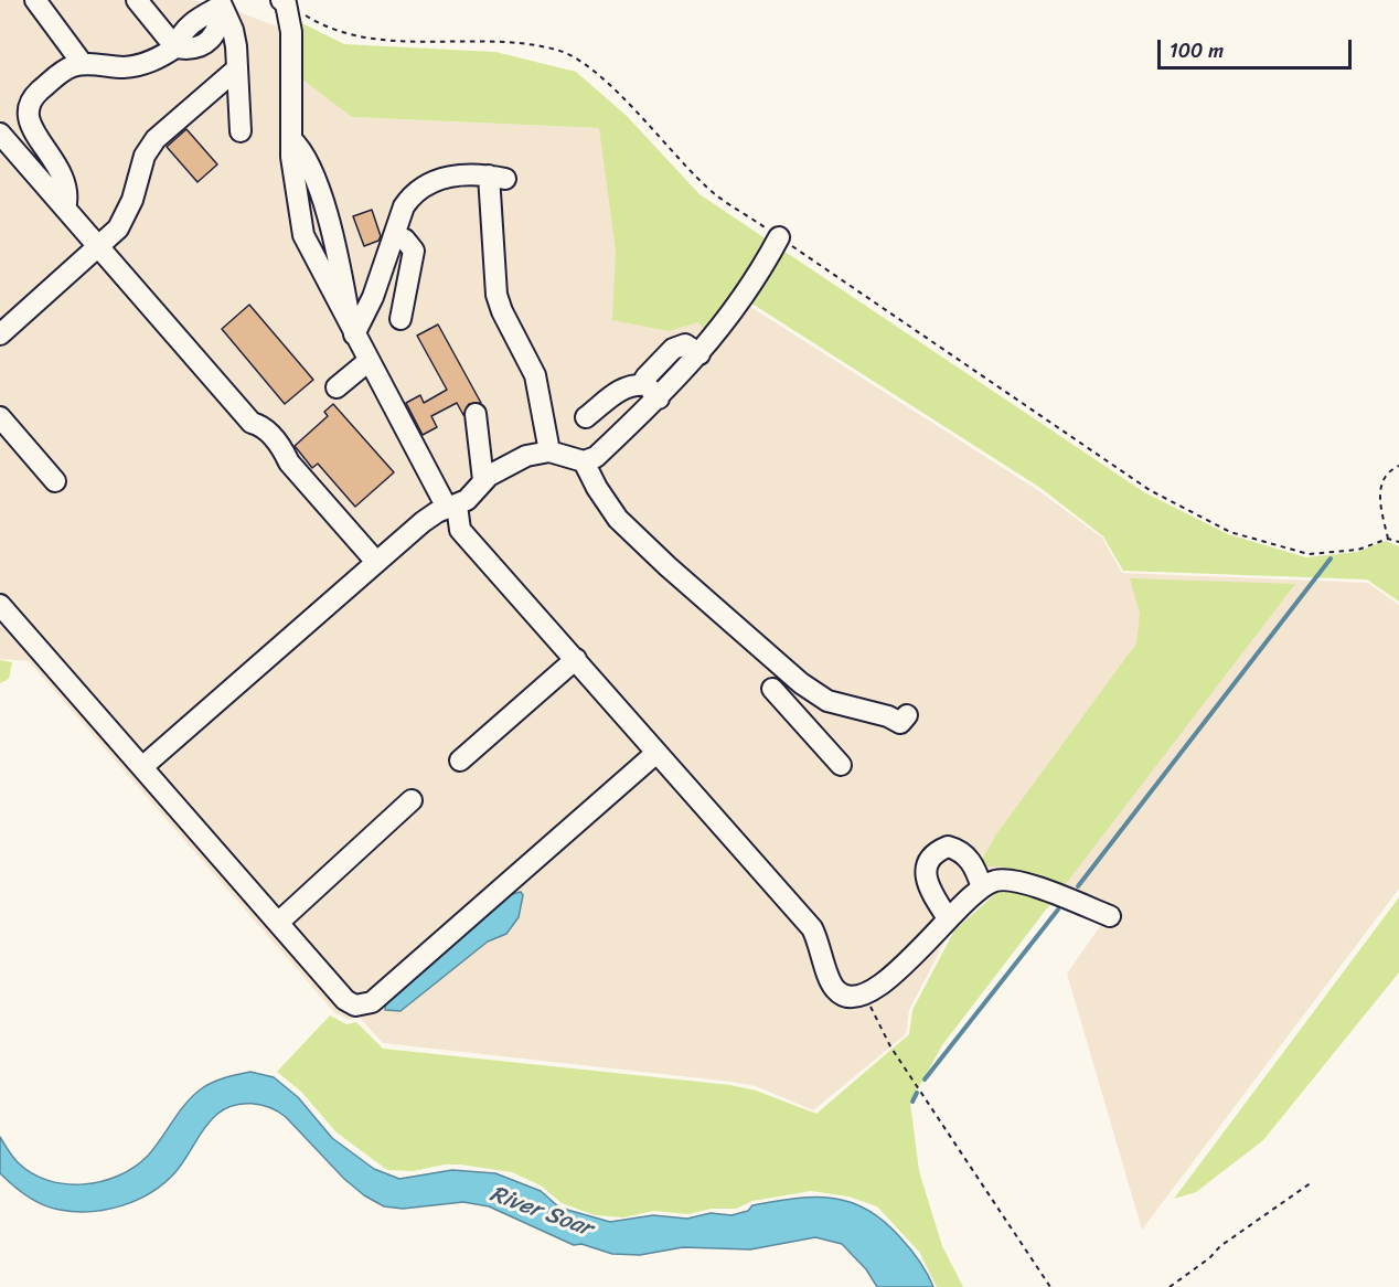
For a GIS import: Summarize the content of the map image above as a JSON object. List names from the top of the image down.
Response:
{
  "water": ["River Soar"],
  "scale_bar": "100 m"
}
